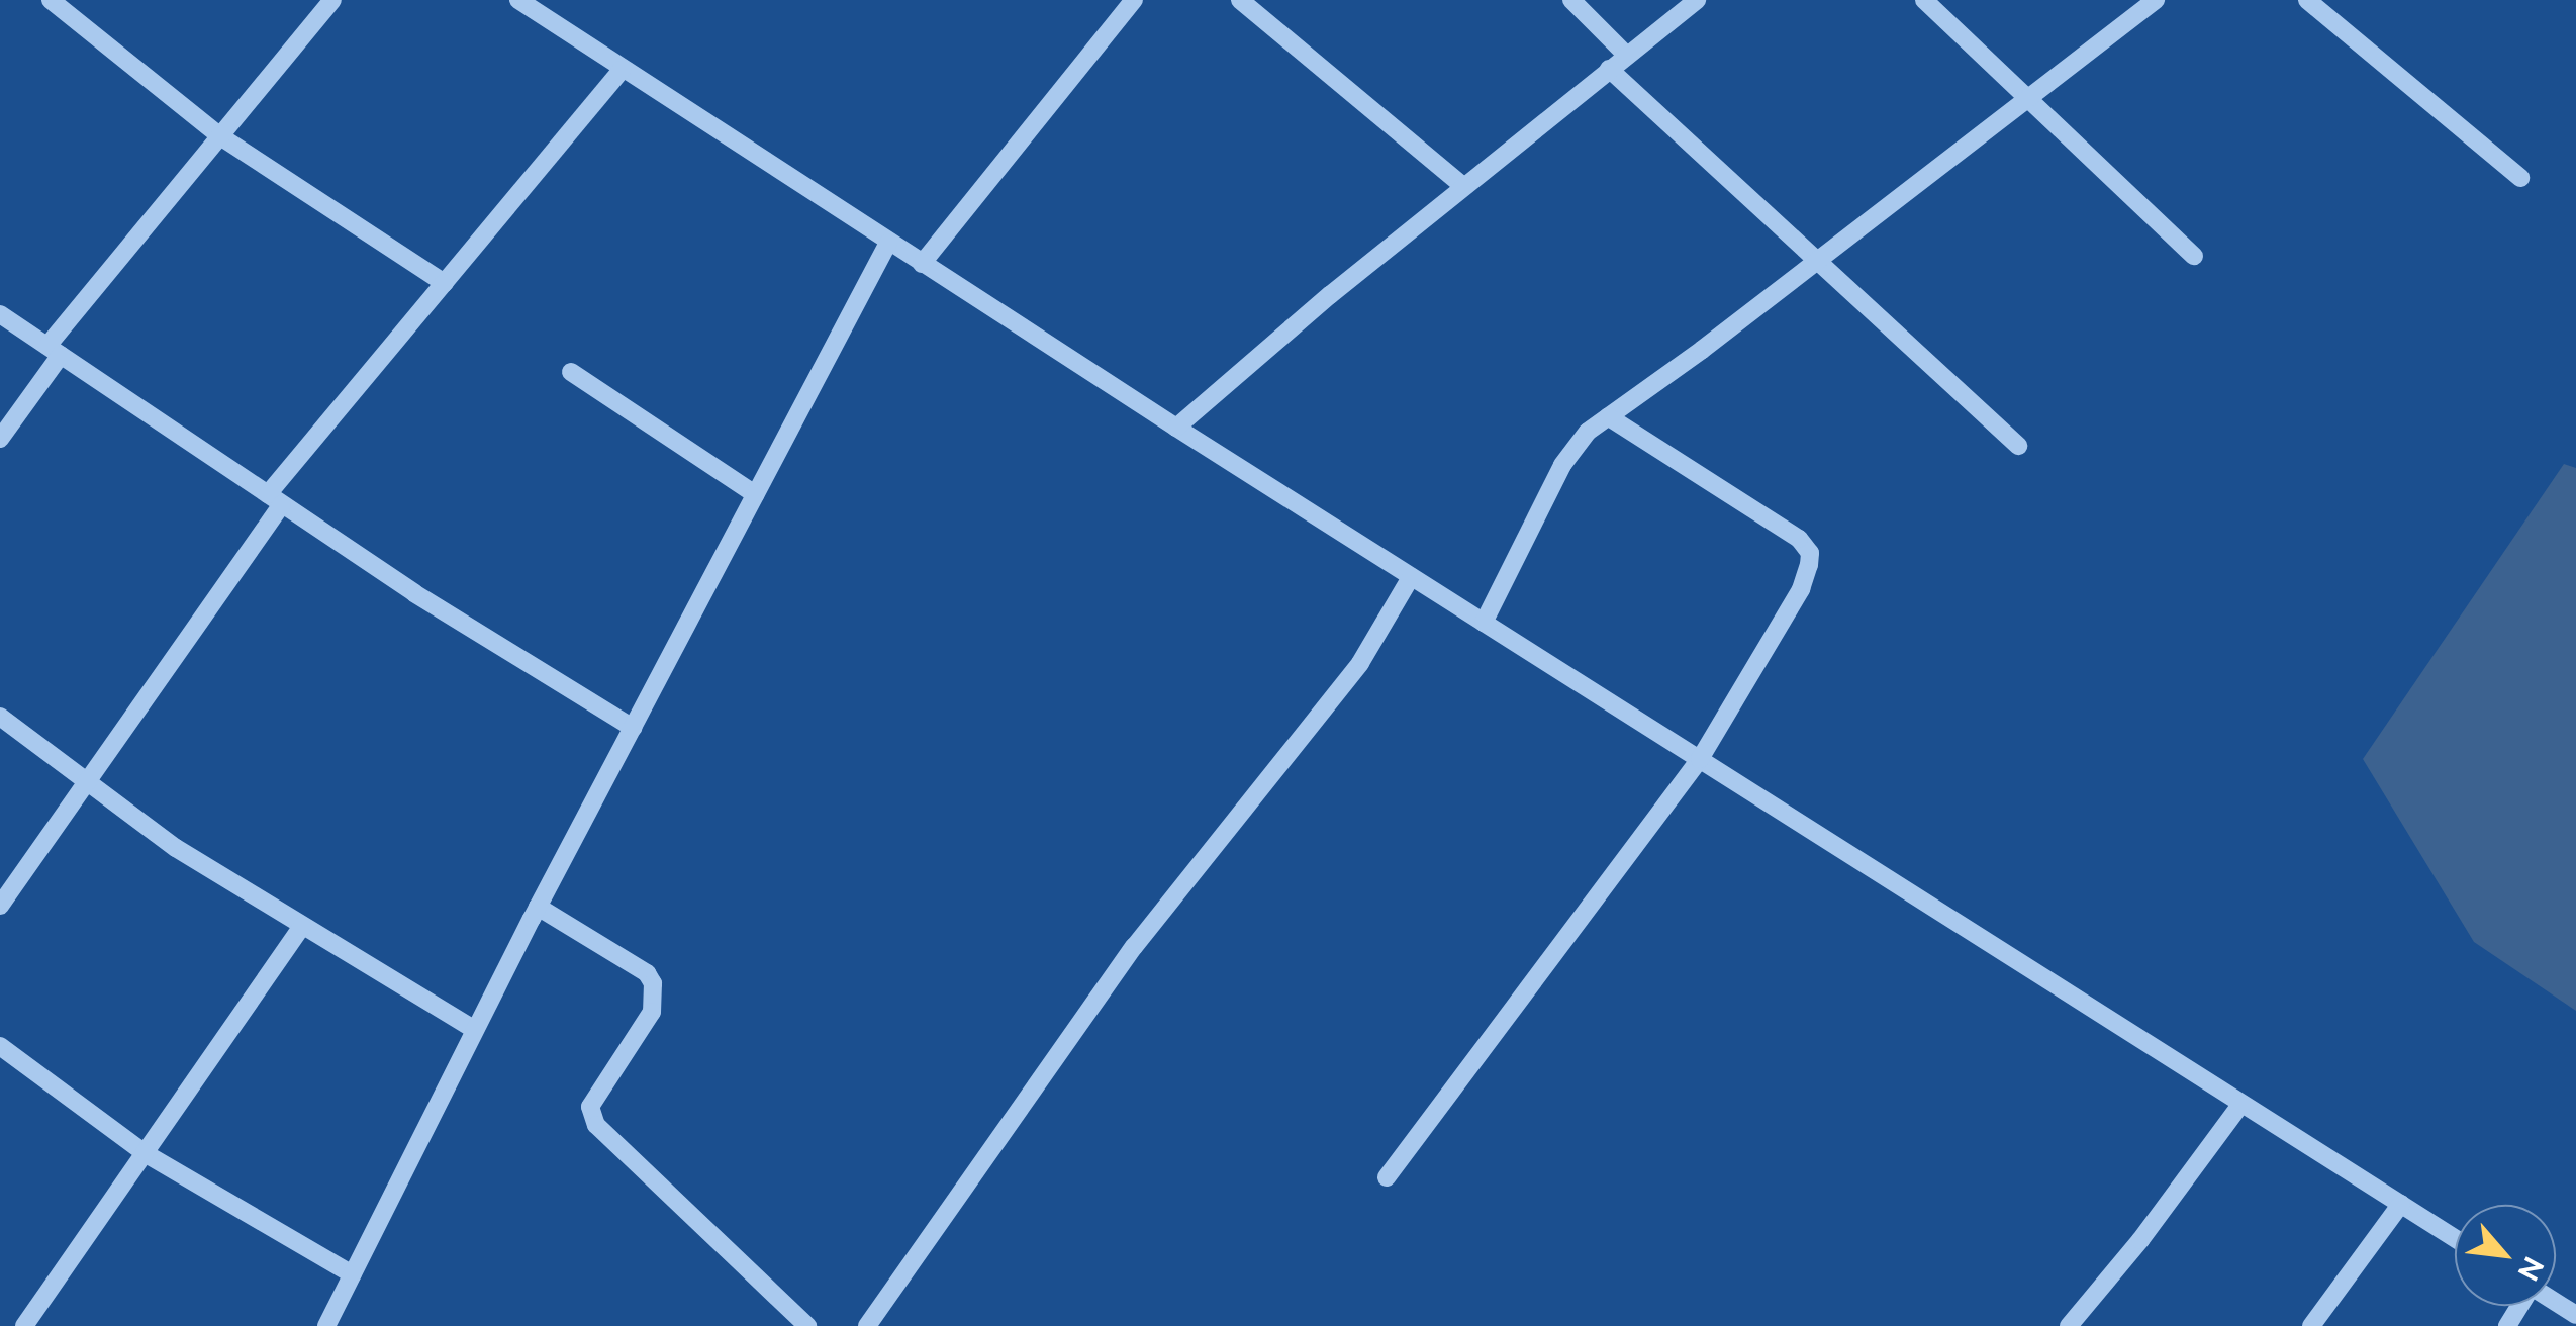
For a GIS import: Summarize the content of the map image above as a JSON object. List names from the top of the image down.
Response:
{
  "north": "bottom right"
}
